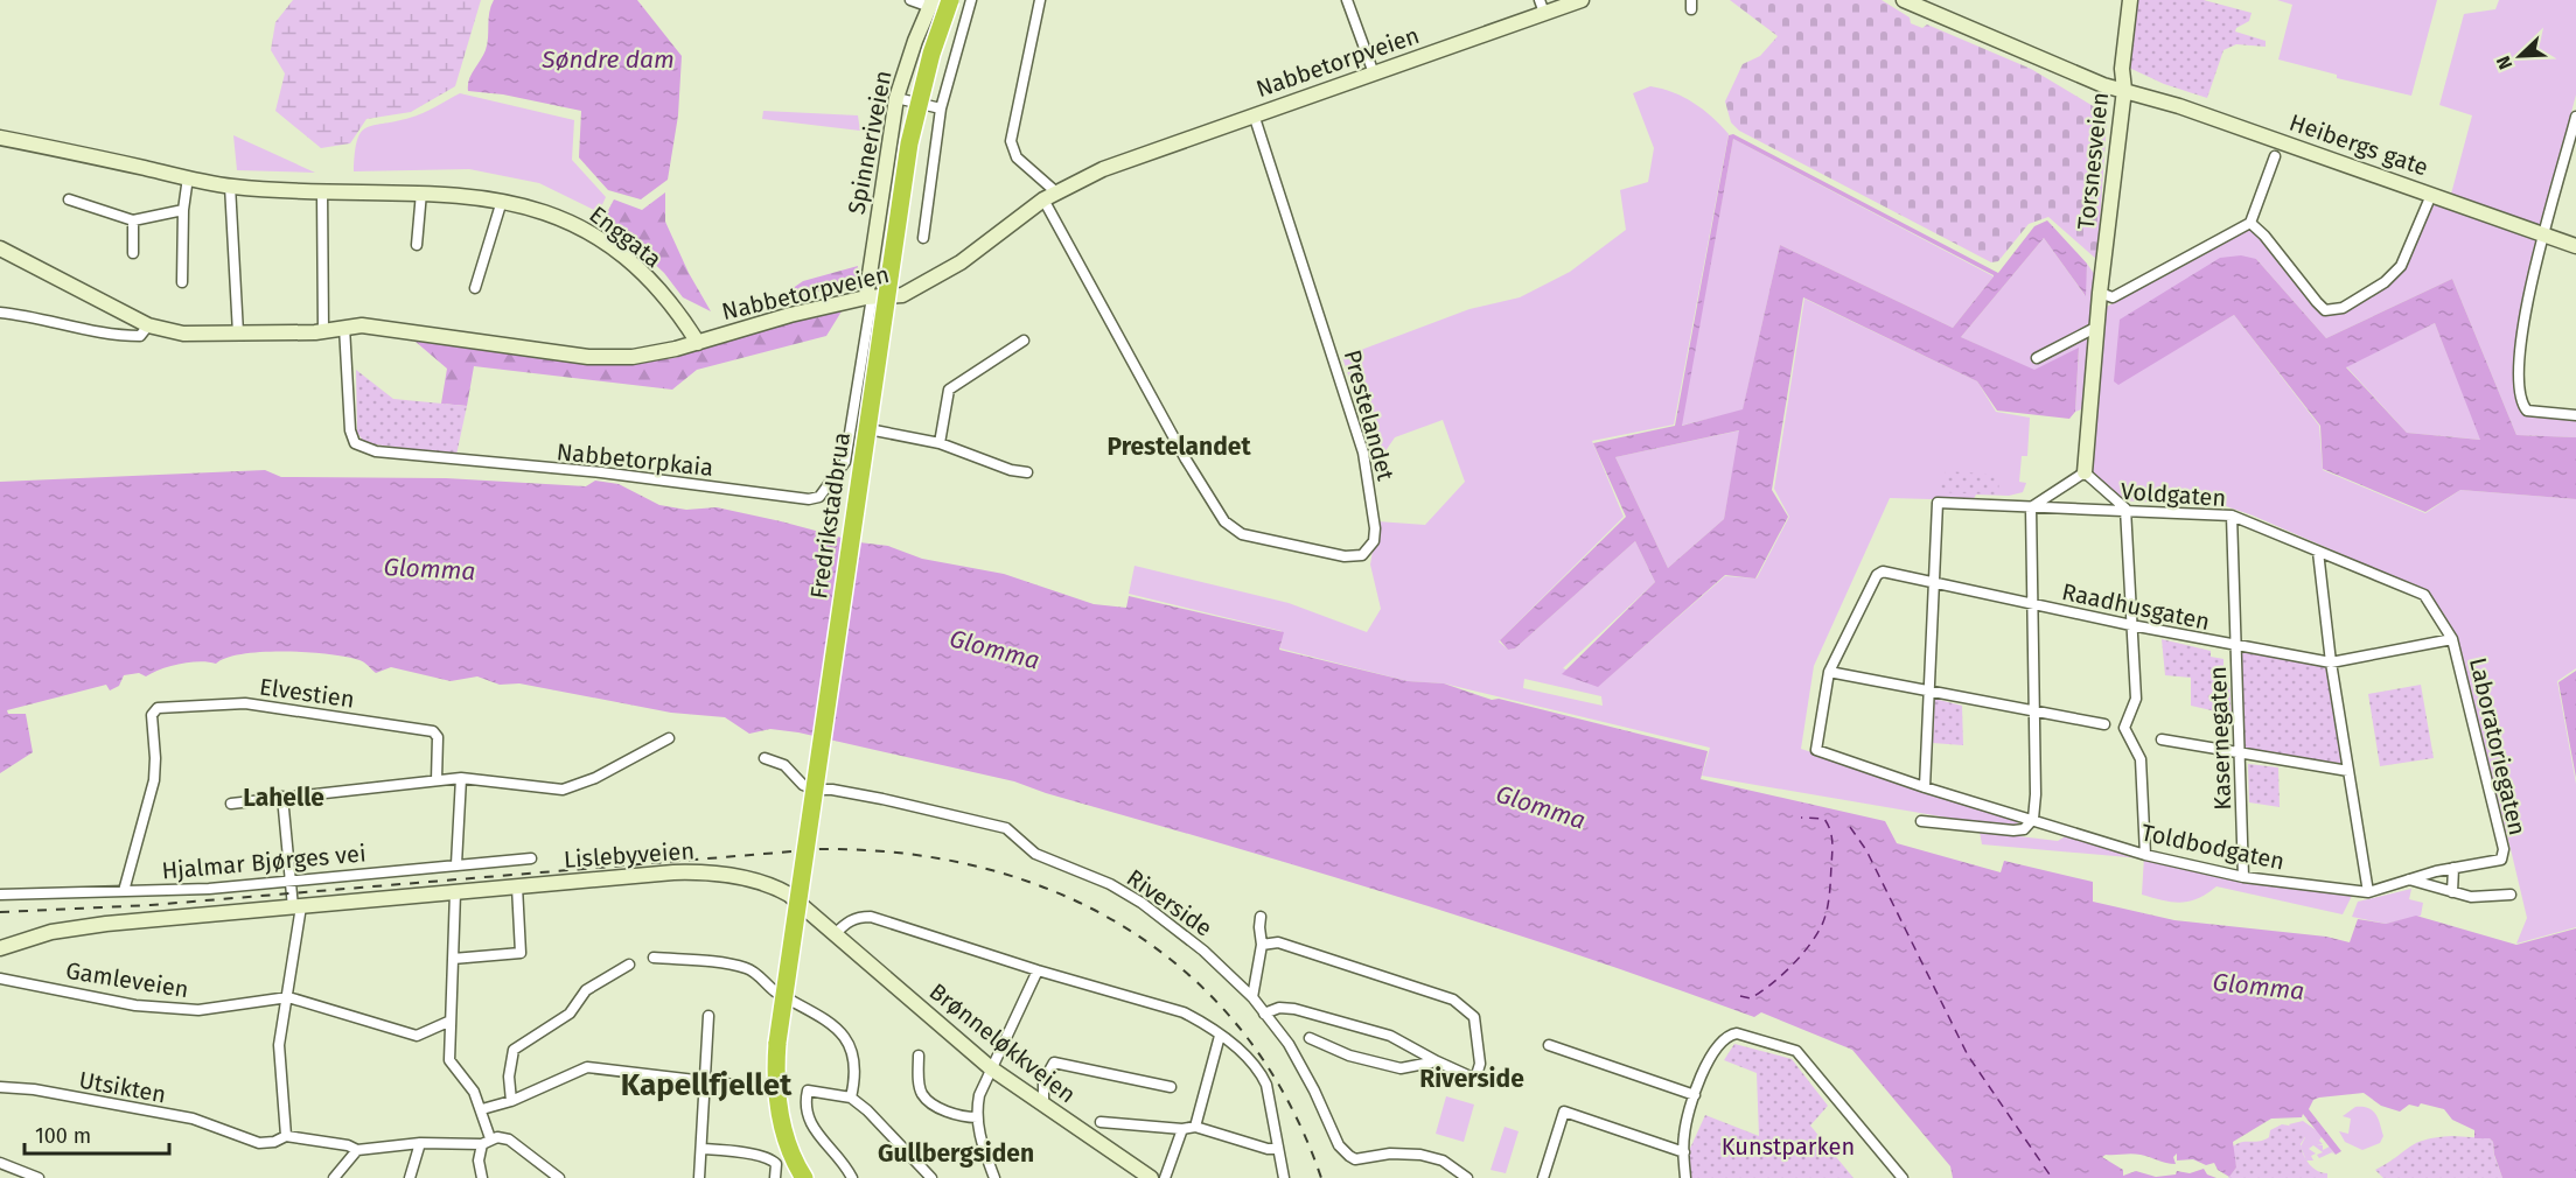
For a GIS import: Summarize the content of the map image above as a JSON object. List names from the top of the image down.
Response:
{
  "streets": {
    "highway": ["Fredrikstadbrua"],
    "street": [
      "Nabbetorpveien",
      "Spinneriveien",
      "Heibergs gate",
      "Torsnesveien",
      "Enggata",
      "Prestelandet",
      "Nabbetorpkaia",
      "Voldgaten",
      "Raadhusgaten",
      "Elvestien",
      "Kasernegaten",
      "Laboratoriegaten",
      "Toldbodgaten",
      "Lislebyveien",
      "Hjalmar Bjørges vei",
      "Riverside",
      "Gamleveien",
      "Brønneløkkveien",
      "Utsikten"
    ]
  },
  "crossings": [
    ["Nabbetorpveien", "Spinneriveien"],
    ["Nabbetorpveien", "Enggata"],
    ["Nabbetorpveien", "Prestelandet"],
    ["Nabbetorpveien", "Nabbetorpkaia"],
    ["Spinneriveien", "Nabbetorpkaia"],
    ["Heibergs gate", "Torsnesveien"],
    ["Voldgaten", "Raadhusgaten"],
    ["Voldgaten", "Kasernegaten"],
    ["Voldgaten", "Laboratoriegaten"],
    ["Raadhusgaten", "Kasernegaten"],
    ["Raadhusgaten", "Laboratoriegaten"],
    ["Raadhusgaten", "Toldbodgaten"],
    ["Elvestien", "Hjalmar Bjørges vei"],
    ["Kasernegaten", "Toldbodgaten"],
    ["Laboratoriegaten", "Toldbodgaten"],
    ["Lislebyveien", "Brønneløkkveien"]
  ],
  "districts": [
    "Prestelandet",
    "Lahelle",
    "Riverside",
    "Kapellfjellet",
    "Gullbergsiden"
  ],
  "water": ["Søndre dam", "Glomma"],
  "parks": ["Kunstparken"],
  "scale_bar": "100 m",
  "north": "bottom left"
}
